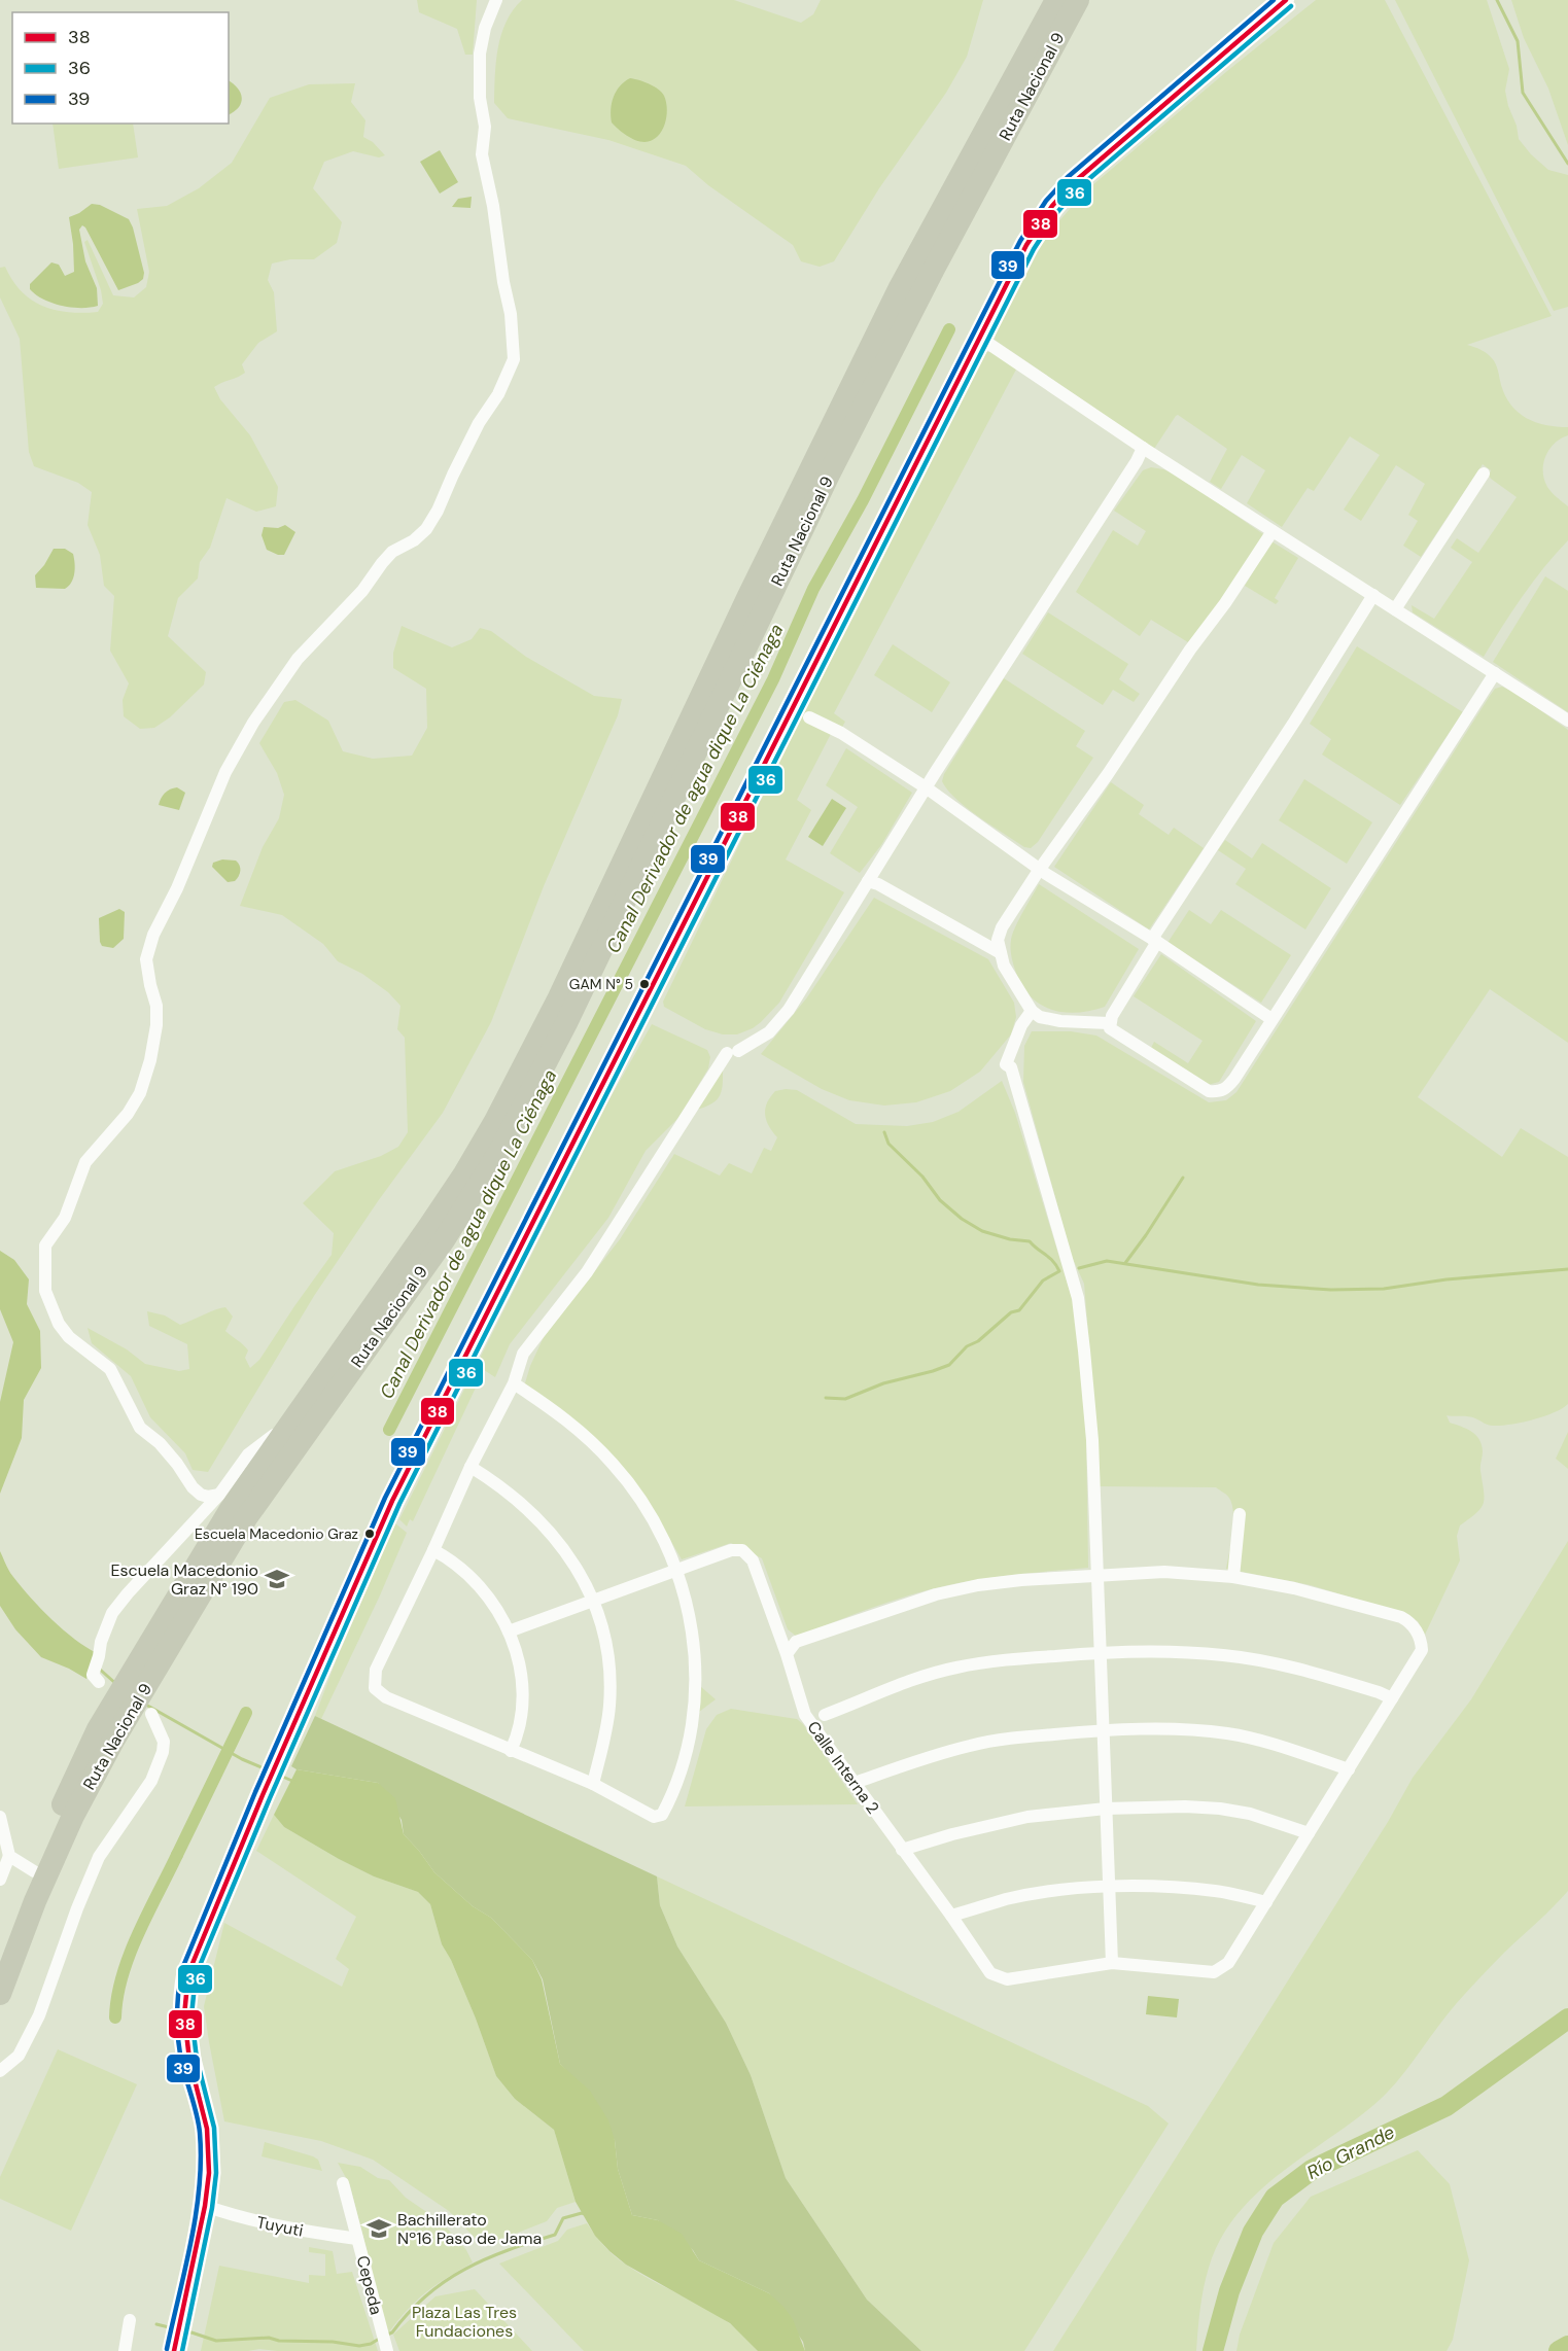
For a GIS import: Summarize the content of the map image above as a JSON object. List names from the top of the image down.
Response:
{
  "streets": {
    "highway": ["Ruta Nacional 9"],
    "street": ["Calle Interna 2", "Tuyuti", "Cepeda"]
  },
  "crossings": [
    ["Tuyuti", "Cepeda"]
  ],
  "water": ["Canal Derivador de agua dique La Ciénaga", "Río Grande"],
  "parks": ["Plaza Las Tres Fundaciones"],
  "places": {
    "other": ["GAM N° 5", "Escuela Macedonio Graz"],
    "school or university": ["Escuela Macedonio Graz N° 190", "Bachillerato Nº16 Paso de Jama"]
  },
  "lines": ["transit line 38", "transit line 39", "transit line 36"],
  "legend": ["38", "36", "39"]
}
